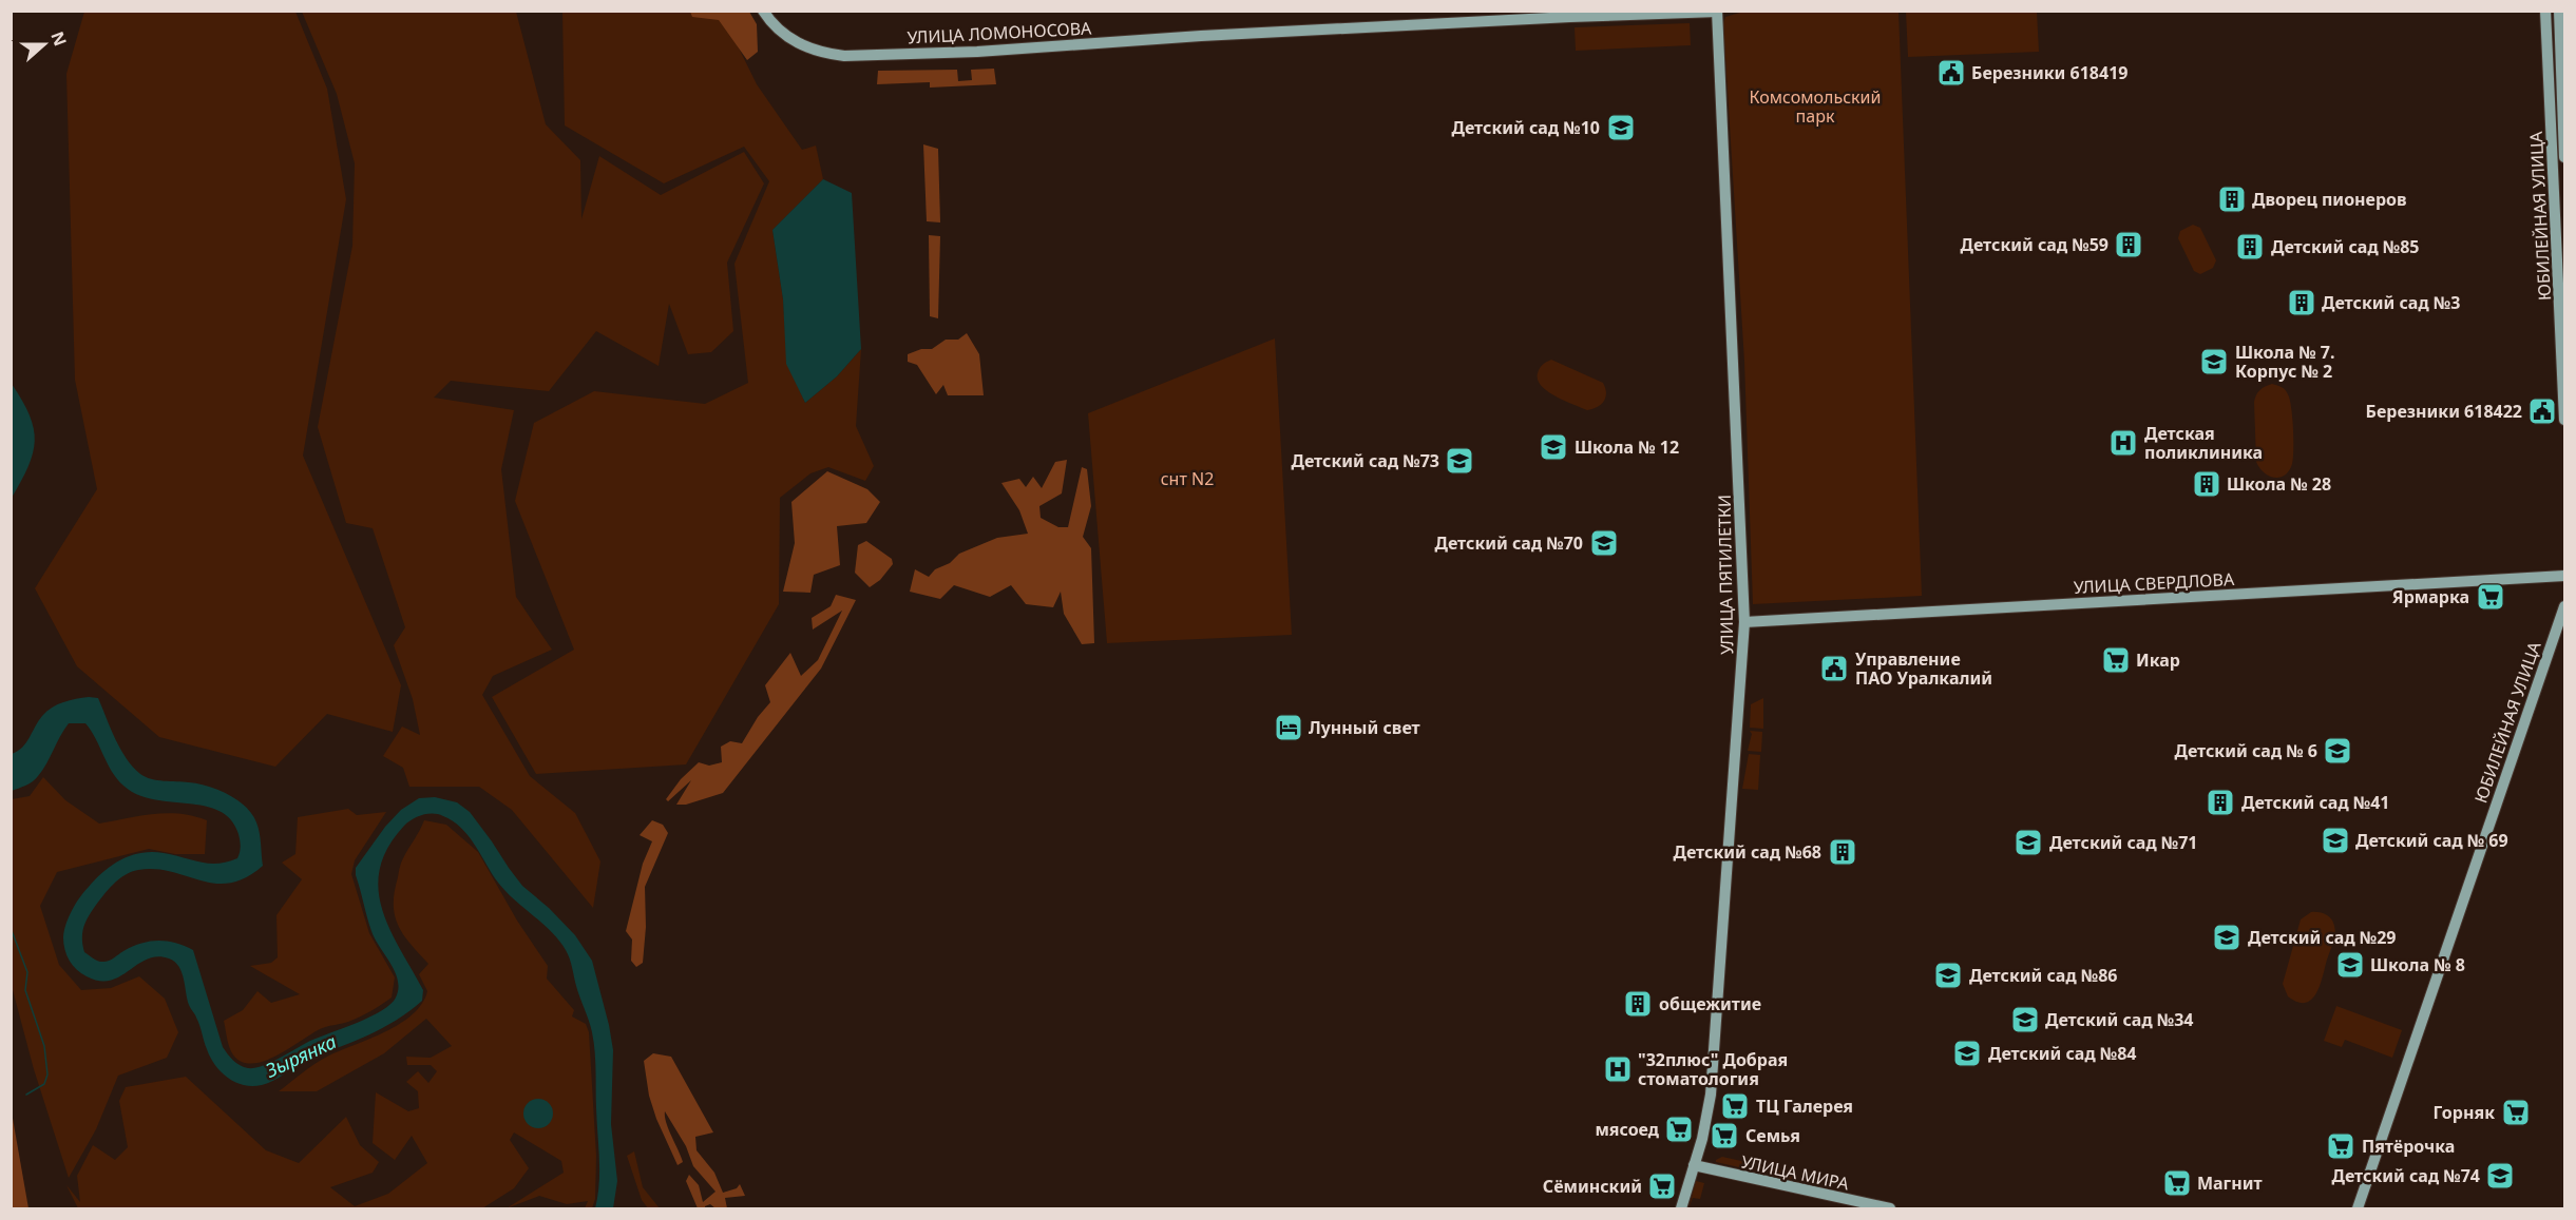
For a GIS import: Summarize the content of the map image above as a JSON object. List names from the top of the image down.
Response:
{
  "streets": {
    "main road": [
      "УЛИЦА ЛОМОНОСОВА",
      "ЮБИЛЕЙНАЯ УЛИЦА",
      "УЛИЦА ПЯТИЛЕТКИ",
      "УЛИЦА СВЕРДЛОВА",
      "УЛИЦА МИРА"
    ]
  },
  "crossings": [
    ["УЛИЦА ЛОМОНОСОВА", "УЛИЦА ПЯТИЛЕТКИ"],
    ["УЛИЦА ПЯТИЛЕТКИ", "УЛИЦА СВЕРДЛОВА"],
    ["УЛИЦА ПЯТИЛЕТКИ", "УЛИЦА МИРА"]
  ],
  "water": ["Зырянка"],
  "parks": ["Комсомольский парк", "снт N2"],
  "places": {
    "public building": ["Березники 618419", "Березники 618422", "Управление ПАО Уралкалий"],
    "school or university": [
      "Детский сад №10",
      "Школа № 7. Корпус № 2",
      "Школа № 12",
      "Детский сад №73",
      "Детский сад №70",
      "Детский сад № 6",
      "Детский сад № 69",
      "Детский сад №71",
      "Детский сад №29",
      "Школа № 8",
      "Детский сад №86",
      "Детский сад №34",
      "Детский сад №84",
      "Детский сад №74"
    ],
    "building": [
      "Дворец пионеров",
      "Детский сад №59",
      "Детский сад №85",
      "Детский сад №3",
      "Школа № 28",
      "Детский сад №41",
      "Детский сад №68",
      "общежитие"
    ],
    "hospital": ["Детская поликлиника", "\"32плюс\" Добрая стоматология"],
    "supermarket": [
      "Ярмарка",
      "Икар",
      "ТЦ Галерея",
      "Горняк",
      "мясоед",
      "Семья",
      "Пятёрочка",
      "Магнит",
      "Сёминский"
    ],
    "hotel": ["Лунный свет"]
  },
  "north": "right"
}
